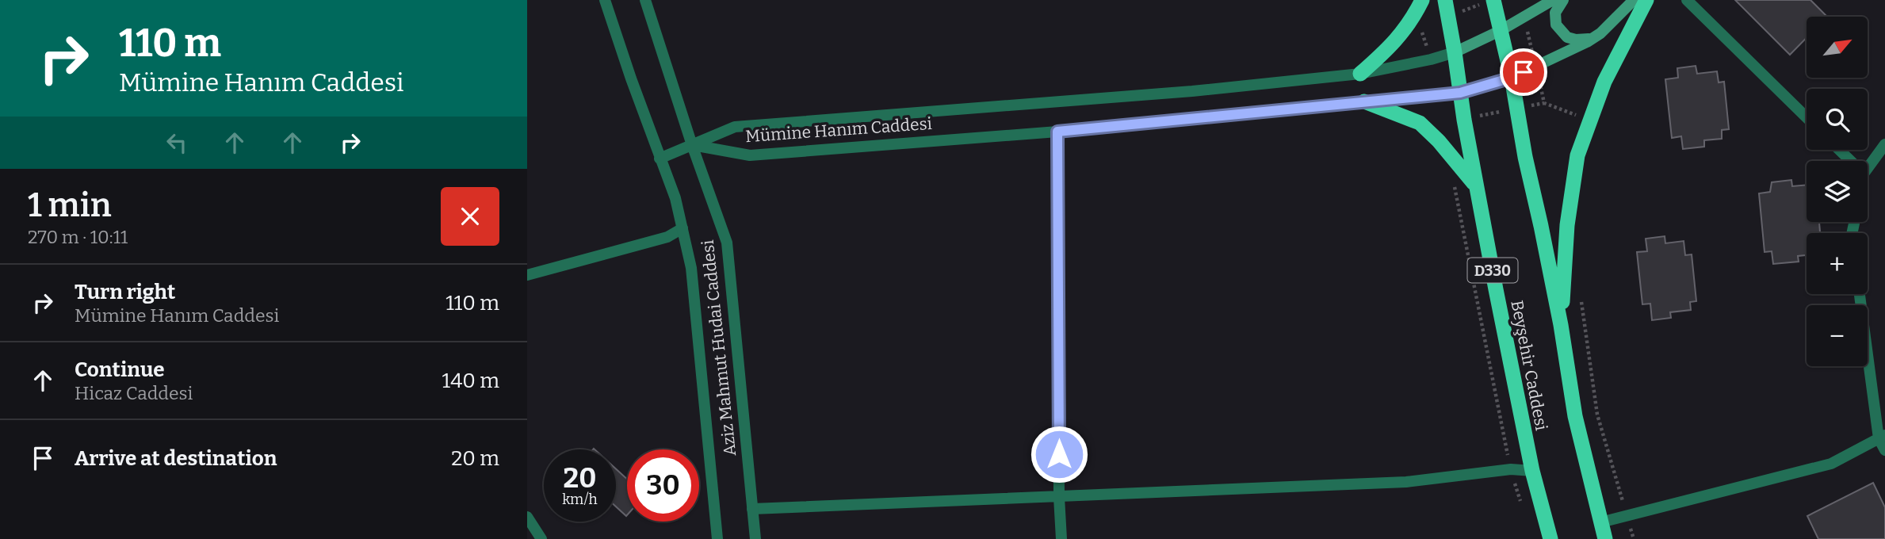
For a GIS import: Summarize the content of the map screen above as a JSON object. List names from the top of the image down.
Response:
{
  "streets": {
    "highway": ["D330", "Beyşehir Caddesi"],
    "street": ["Mümine Hanım Caddesi", "Aziz Mahmut Hudai Caddesi"]
  },
  "crossings": [
    ["Mümine Hanım Caddesi", "Aziz Mahmut Hudai Caddesi"],
    ["Mümine Hanım Caddesi", "Beyşehir Caddesi"]
  ],
  "north": "top right",
  "page": {
    "turn": ["110 m", "Mümine Hanım Caddesi"],
    "map_buttons": ["+", "−"],
    "heading": ["1 min", "270 m · 10:11"],
    "list": [
      {
        "name": "Turn right",
        "note": "Mümine Hanım Caddesi",
        "value": "110 m"
      },
      {
        "name": "Continue",
        "note": "Hicaz Caddesi",
        "value": "140 m"
      },
      {
        "name": "Arrive at destination",
        "value": "20 m"
      }
    ],
    "speed": "20 km/h",
    "limit": "30"
  }
}
